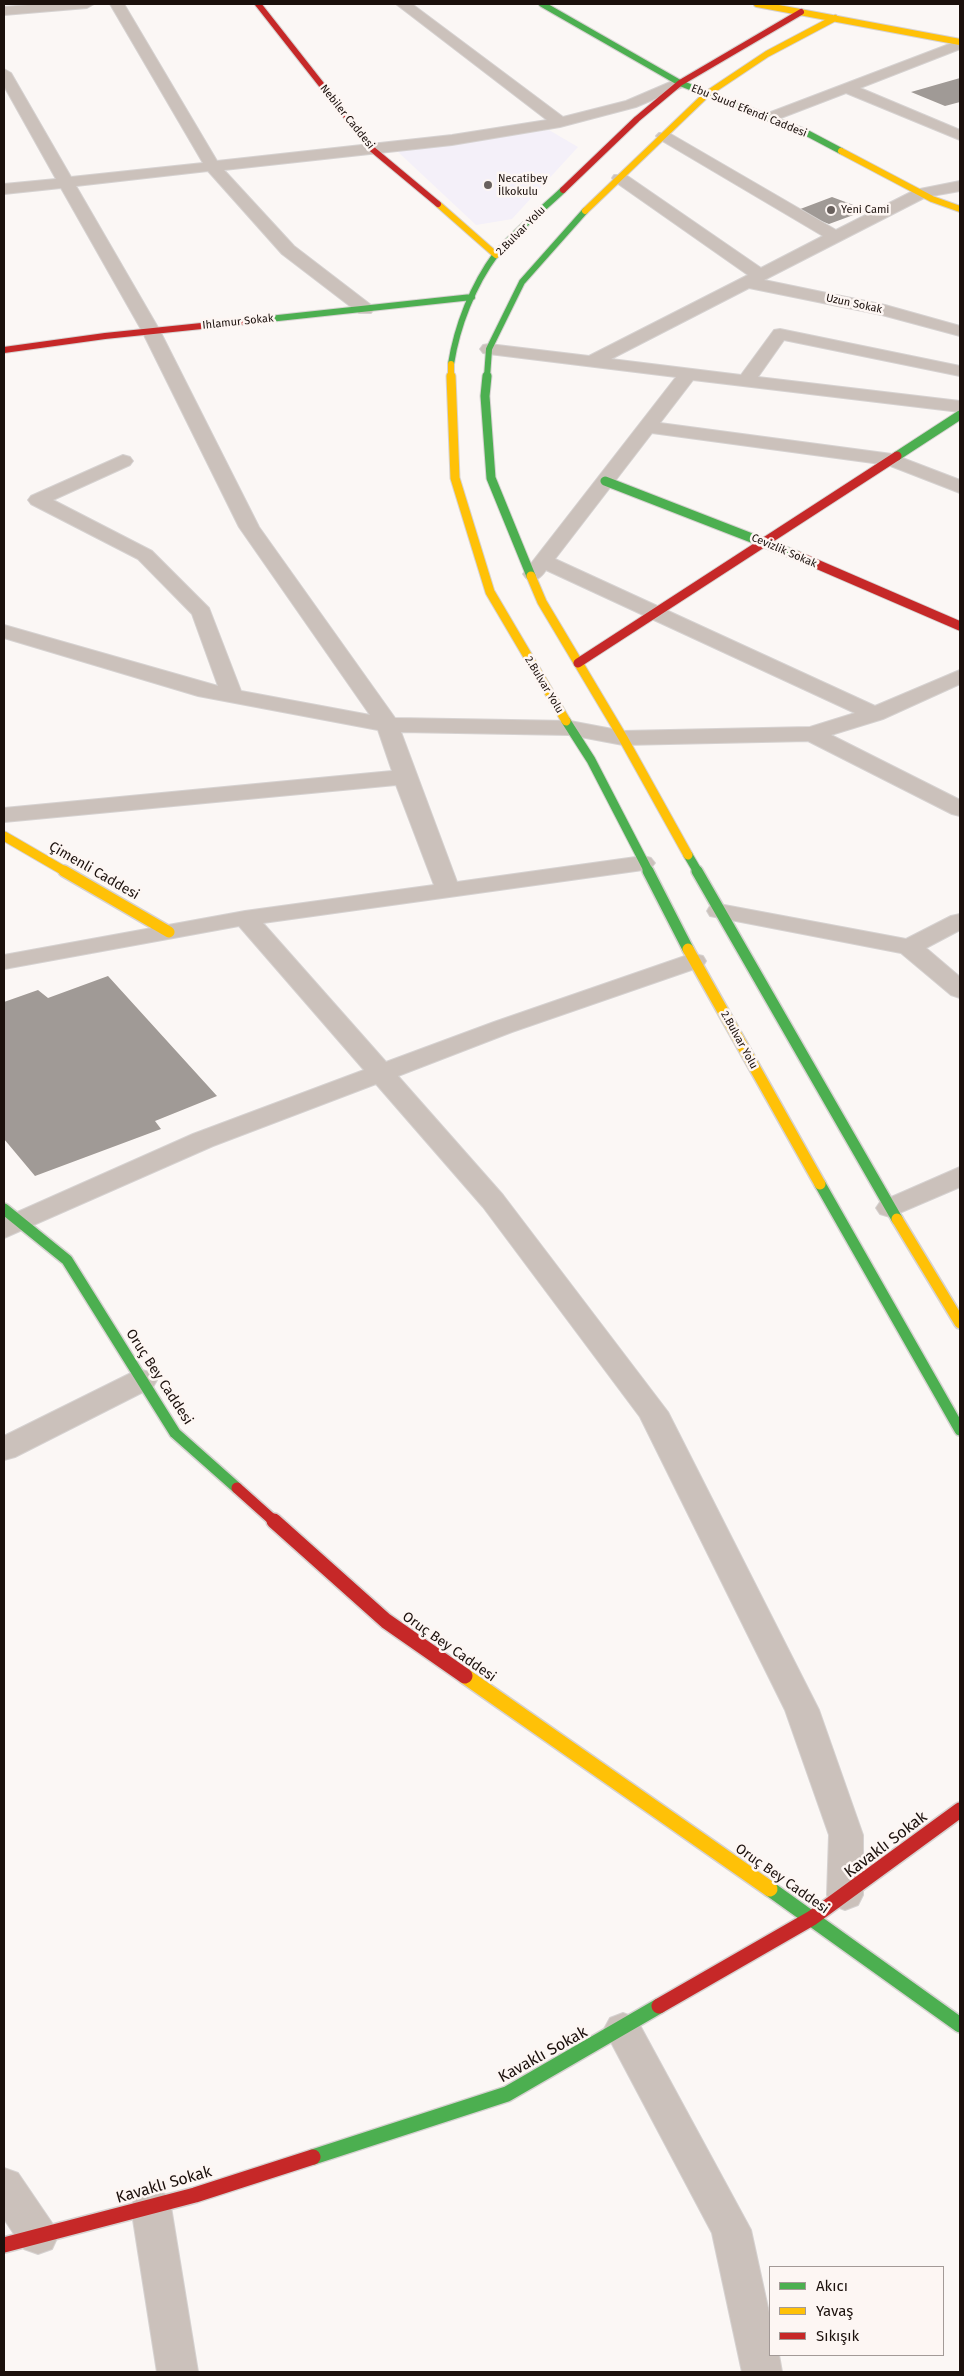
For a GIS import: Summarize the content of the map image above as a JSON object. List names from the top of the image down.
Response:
{
  "streets": {
    "main road": [
      "Ebu Suud Efendi Caddesi",
      "Nebiler Caddesi",
      "2.Bulvar Yolu",
      "Ihlamur Sokak",
      "Cevizlik Sokak",
      "Çimenli Caddesi",
      "Oruç Bey Caddesi",
      "Kavaklı Sokak"
    ],
    "street": ["Uzun Sokak"]
  },
  "crossings": [
    ["Ebu Suud Efendi Caddesi", "2.Bulvar Yolu"],
    ["Nebiler Caddesi", "2.Bulvar Yolu"],
    ["2.Bulvar Yolu", "Ihlamur Sokak"],
    ["Oruç Bey Caddesi", "Kavaklı Sokak"]
  ],
  "places": ["Necatibey İlkokulu", "Yeni Cami"],
  "legend": ["Akıcı", "Yavaş", "Sıkışık"]
}
